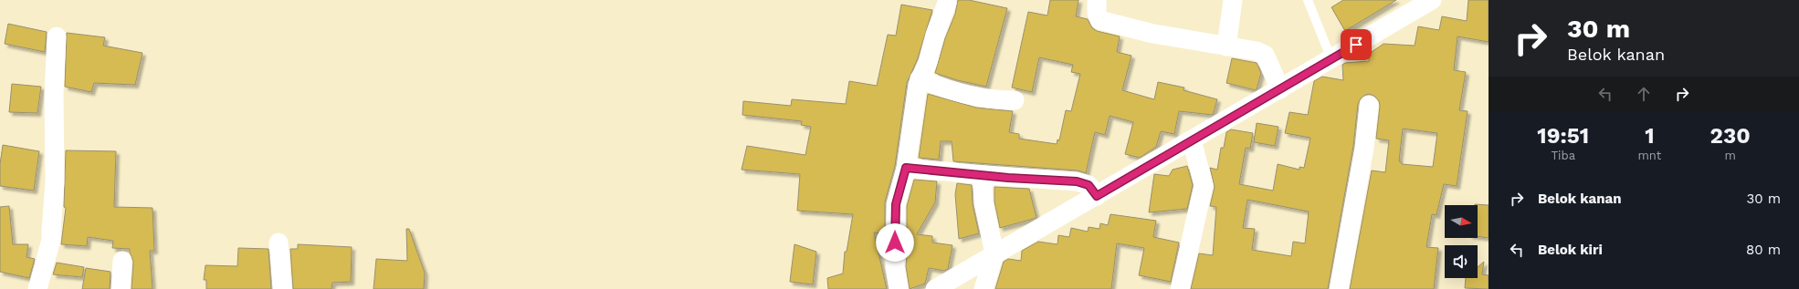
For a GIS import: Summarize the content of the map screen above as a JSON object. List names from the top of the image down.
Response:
{
  "north": "right",
  "page": {
    "turn": ["30 m", "Belok kanan"],
    "eta": [
      "19:51",
      "Tiba",
      "1",
      "mnt",
      "230",
      "m"
    ],
    "list": [
      {
        "name": "Belok kanan",
        "value": "30 m"
      },
      {
        "name": "Belok kiri",
        "value": "80 m"
      }
    ]
  }
}
